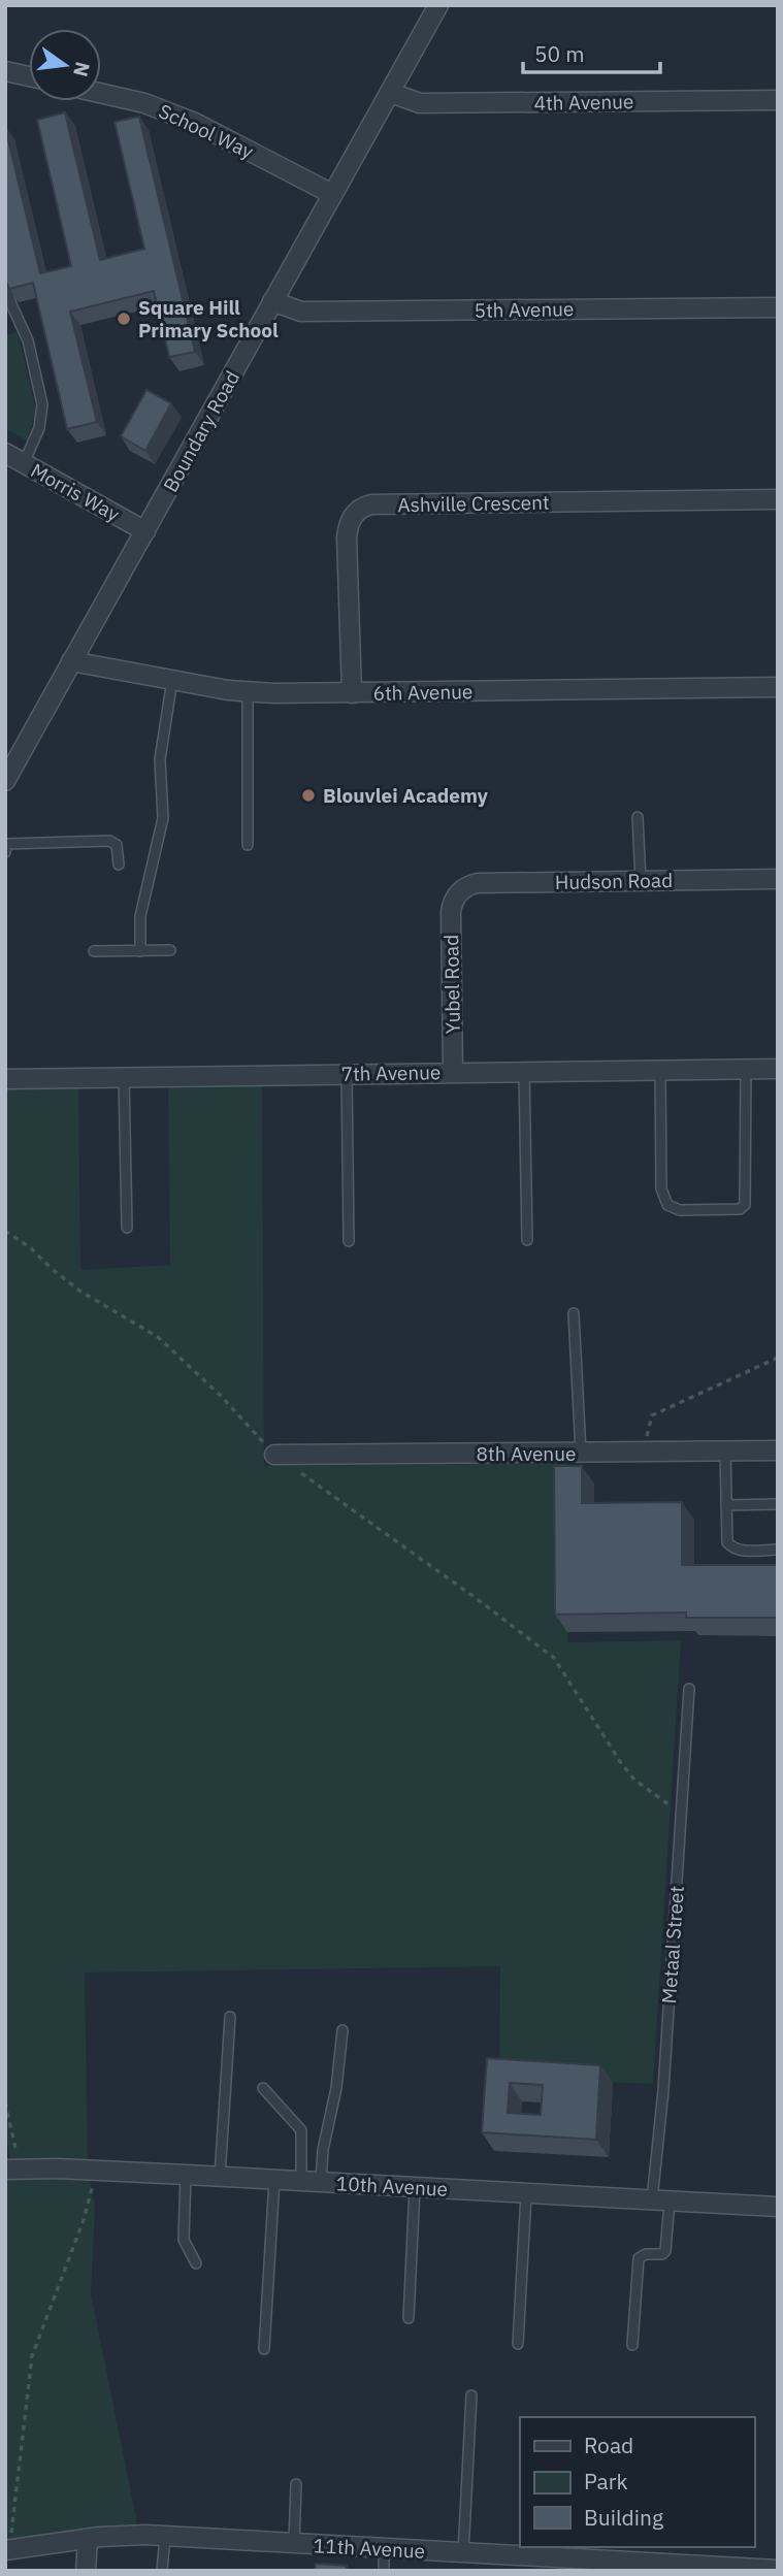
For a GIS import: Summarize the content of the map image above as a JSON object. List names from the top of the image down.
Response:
{
  "streets": {
    "street": [
      "4th Avenue",
      "School Way",
      "5th Avenue",
      "Boundary Road",
      "Morris Way",
      "Ashville Crescent",
      "6th Avenue",
      "Hudson Road",
      "Yubel Road",
      "7th Avenue",
      "8th Avenue",
      "10th Avenue",
      "11th Avenue"
    ],
    "lane": ["Metaal Street"]
  },
  "crossings": [
    ["4th Avenue", "Boundary Road"],
    ["School Way", "Boundary Road"],
    ["5th Avenue", "Boundary Road"],
    ["Boundary Road", "Morris Way"],
    ["Boundary Road", "6th Avenue"],
    ["Ashville Crescent", "6th Avenue"],
    ["Hudson Road", "Yubel Road"],
    ["Yubel Road", "7th Avenue"],
    ["Metaal Street", "10th Avenue"]
  ],
  "places": ["Square Hill Primary School", "Blouvlei Academy"],
  "legend": ["Road", "Park", "Building"],
  "scale_bar": "50 m",
  "north": "right"
}
